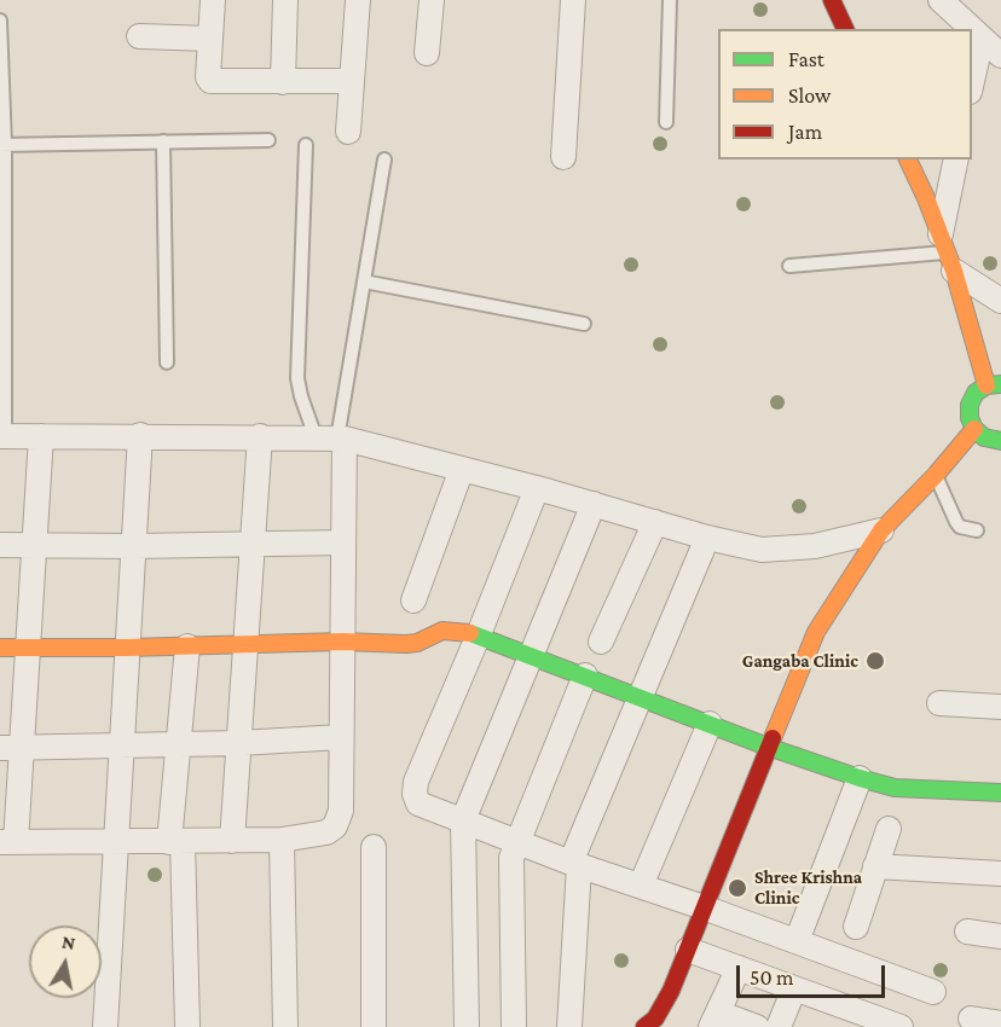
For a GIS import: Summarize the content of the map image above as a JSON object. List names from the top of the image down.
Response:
{
  "places": ["Gangaba Clinic", "Shree Krishna Clinic"],
  "legend": ["Fast", "Slow", "Jam"],
  "scale_bar": "50 m",
  "north": "top"
}
